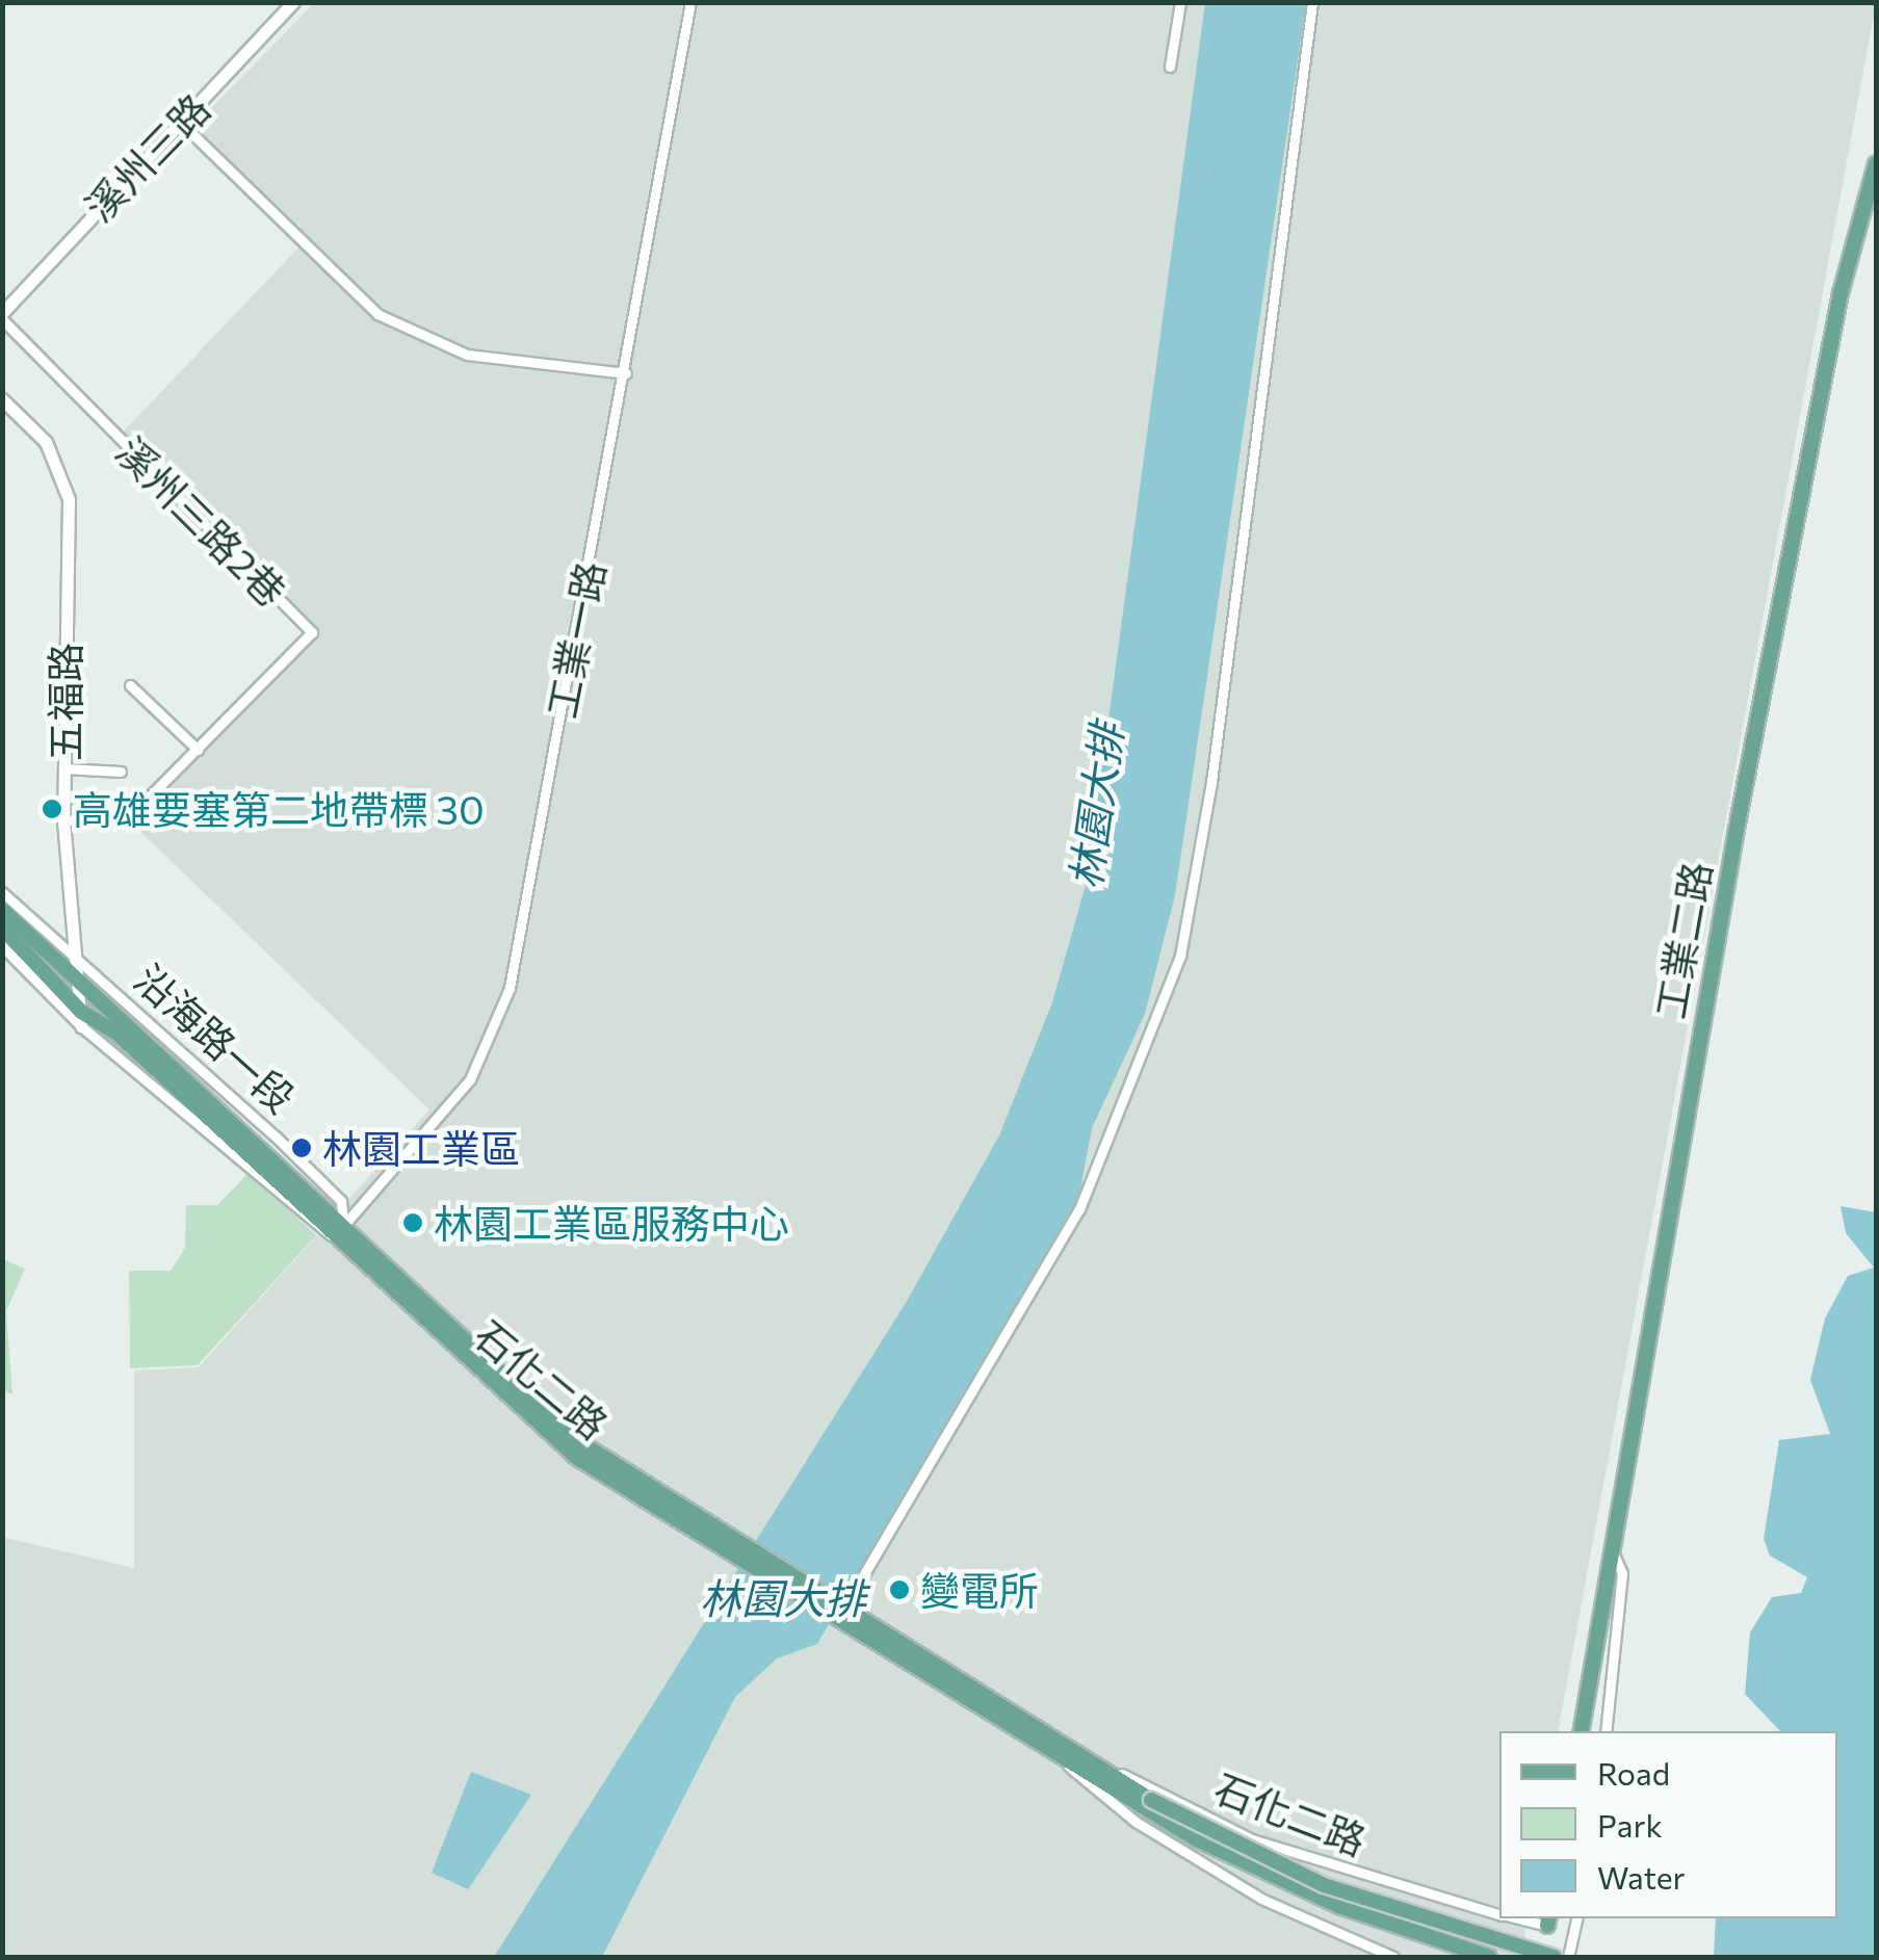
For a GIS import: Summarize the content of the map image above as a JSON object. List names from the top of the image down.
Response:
{
  "streets": {
    "main road": ["工業二路", "沿海路一段", "石化二路"],
    "street": [
      "溪州三路",
      "溪州三路2巷",
      "工業一路",
      "五福路"
    ]
  },
  "crossings": [
    ["溪州三路", "溪州三路2巷"],
    ["工業一路", "沿海路一段"],
    ["工業一路", "石化二路"],
    ["五福路", "沿海路一段"],
    ["沿海路一段", "石化二路"]
  ],
  "water": ["林園大排"],
  "places": [
    "高雄要塞第二地帶標 30",
    "林園工業區",
    "林園工業區服務中心",
    "變電所"
  ],
  "legend": ["Road", "Park", "Water"]
}
